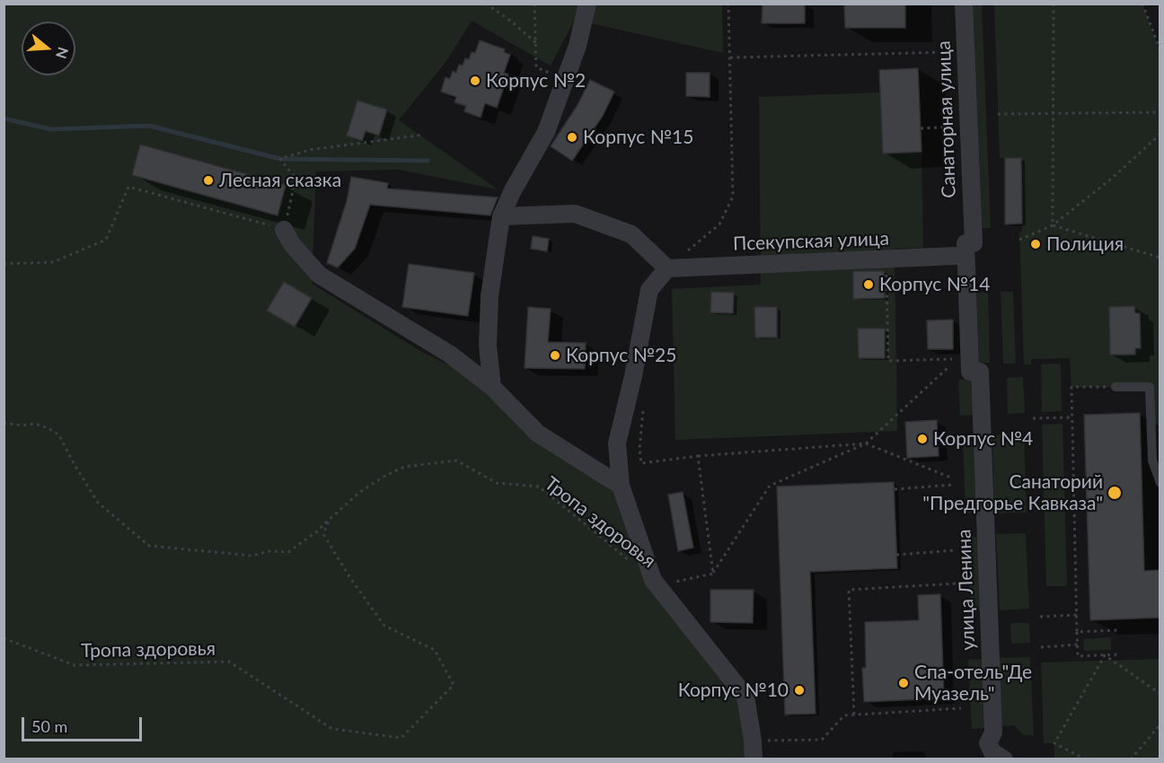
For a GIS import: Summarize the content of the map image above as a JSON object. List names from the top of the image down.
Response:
{
  "streets": {
    "street": ["Санаторная улица", "Псекупская улица", "улица Ленина"],
    "path": ["Тропа здоровья"]
  },
  "crossings": [
    ["Санаторная улица", "улица Ленина"]
  ],
  "places": [
    "Корпус №2",
    "Корпус №15",
    "Лесная сказка",
    "Полиция",
    "Корпус №14",
    "Корпус №25",
    "Корпус №4",
    "Санаторий \"Предгорье Кавказа\"",
    "Спа-отель\"Де Муазель\"",
    "Корпус №10"
  ],
  "scale_bar": "50 m",
  "north": "right"
}
